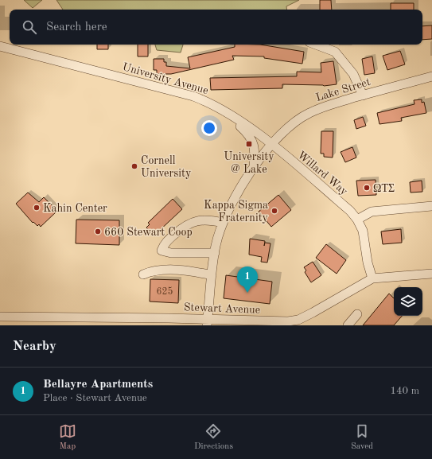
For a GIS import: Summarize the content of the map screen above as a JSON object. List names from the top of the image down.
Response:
{
  "streets": {
    "street": [
      "University Avenue",
      "Lake Street",
      "Willard Way",
      "Stewart Avenue"
    ]
  },
  "crossings": [
    ["University Avenue", "Lake Street"],
    ["University Avenue", "Willard Way"],
    ["Lake Street", "Willard Way"],
    ["Willard Way", "Stewart Avenue"]
  ],
  "places": {
    "transit": ["University @ Lake"],
    "other": [
      "Cornell University",
      "ΩΤΣ",
      "Kahin Center",
      "Kappa Sigma Fraternity",
      "660 Stewart Coop"
    ]
  },
  "house_numbers": ["625"],
  "page": {
    "search": "Search here",
    "pins": "1",
    "heading": "Nearby",
    "list": [
      {
        "mark": "1",
        "name": "Bellayre Apartments",
        "note": "Place · Stewart Avenue",
        "value": "140 m"
      }
    ],
    "nav": ["Map", "Directions", "Saved"]
  }
}
